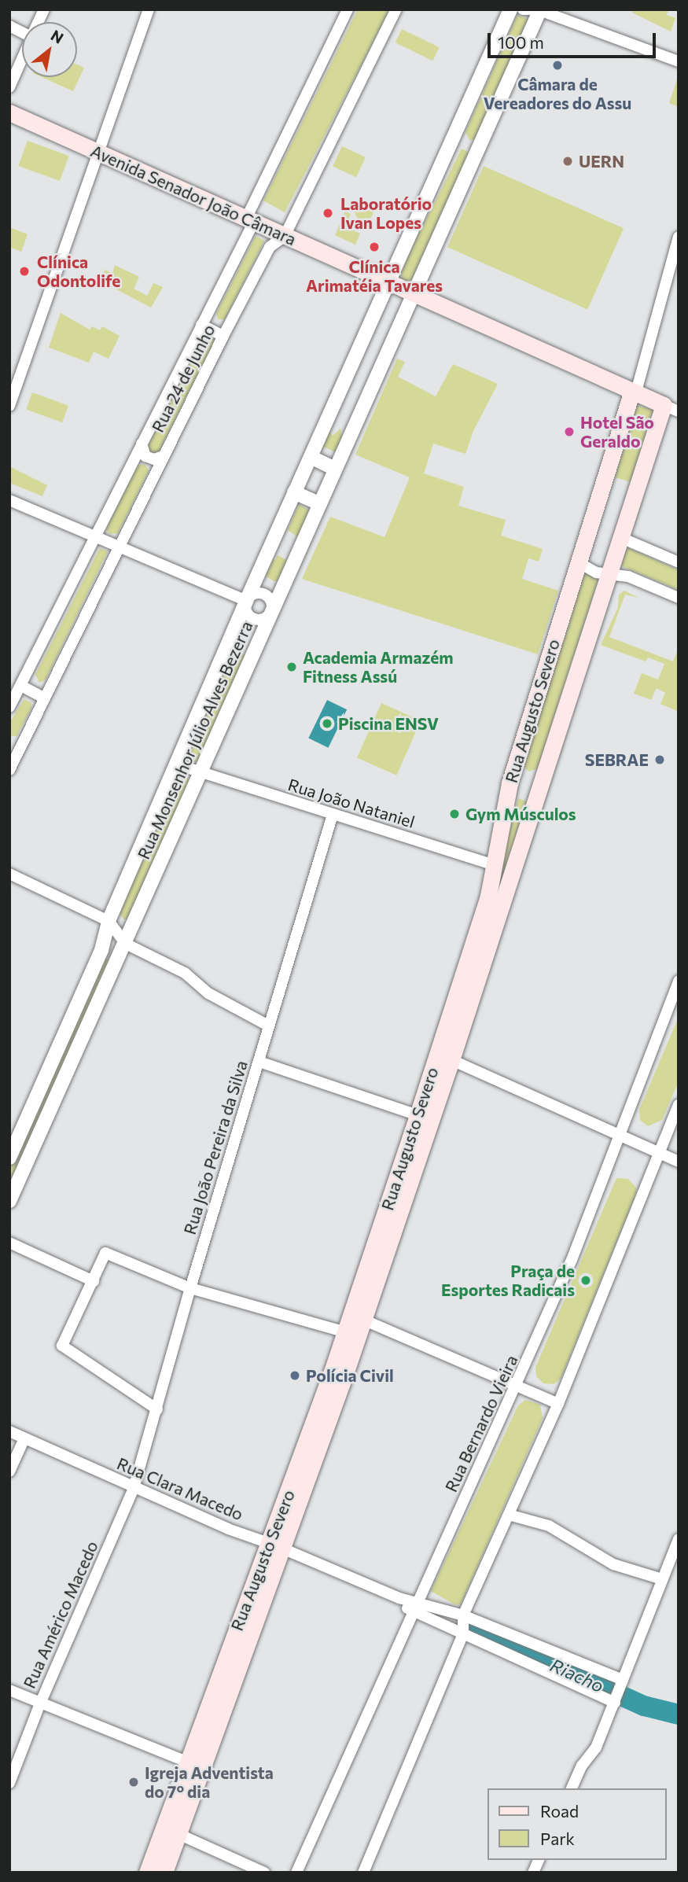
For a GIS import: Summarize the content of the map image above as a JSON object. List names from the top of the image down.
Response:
{
  "streets": {
    "main road": ["Avenida Senador João Câmara", "Rua Augusto Severo"],
    "street": [
      "Rua 24 de Junho",
      "Rua Monsenhor Júlio Alves Bezerra",
      "Rua João Nataniel",
      "Rua João Pereira da Silva",
      "Rua Bernardo Vieira",
      "Rua Clara Macedo",
      "Rua Américo Macedo"
    ]
  },
  "crossings": [
    ["Avenida Senador João Câmara", "Rua 24 de Junho"],
    ["Avenida Senador João Câmara", "Rua Augusto Severo"],
    ["Avenida Senador João Câmara", "Rua Monsenhor Júlio Alves Bezerra"],
    ["Rua Augusto Severo", "Rua João Nataniel"],
    ["Rua Augusto Severo", "Rua Clara Macedo"],
    ["Rua Monsenhor Júlio Alves Bezerra", "Rua João Nataniel"],
    ["Rua João Nataniel", "Rua João Pereira da Silva"],
    ["Rua João Pereira da Silva", "Rua Clara Macedo"],
    ["Rua João Pereira da Silva", "Rua Américo Macedo"],
    ["Rua Bernardo Vieira", "Rua Clara Macedo"],
    ["Rua Clara Macedo", "Rua Américo Macedo"]
  ],
  "water": ["Riacho"],
  "places": [
    "Câmara de Vereadores do Assu",
    "UERN",
    "Laboratório Ivan Lopes",
    "Clínica Arimatéia Tavares",
    "Clínica Odontolife",
    "Hotel São Geraldo",
    "Academia Armazém Fitness Assú",
    "Piscina ENSV",
    "SEBRAE",
    "Gym Músculos",
    "Praça de Esportes Radicais",
    "Polícia Civil",
    "Igreja Adventista do 7º dia"
  ],
  "legend": ["Road", "Park"],
  "scale_bar": "100 m",
  "north": "top right"
}
